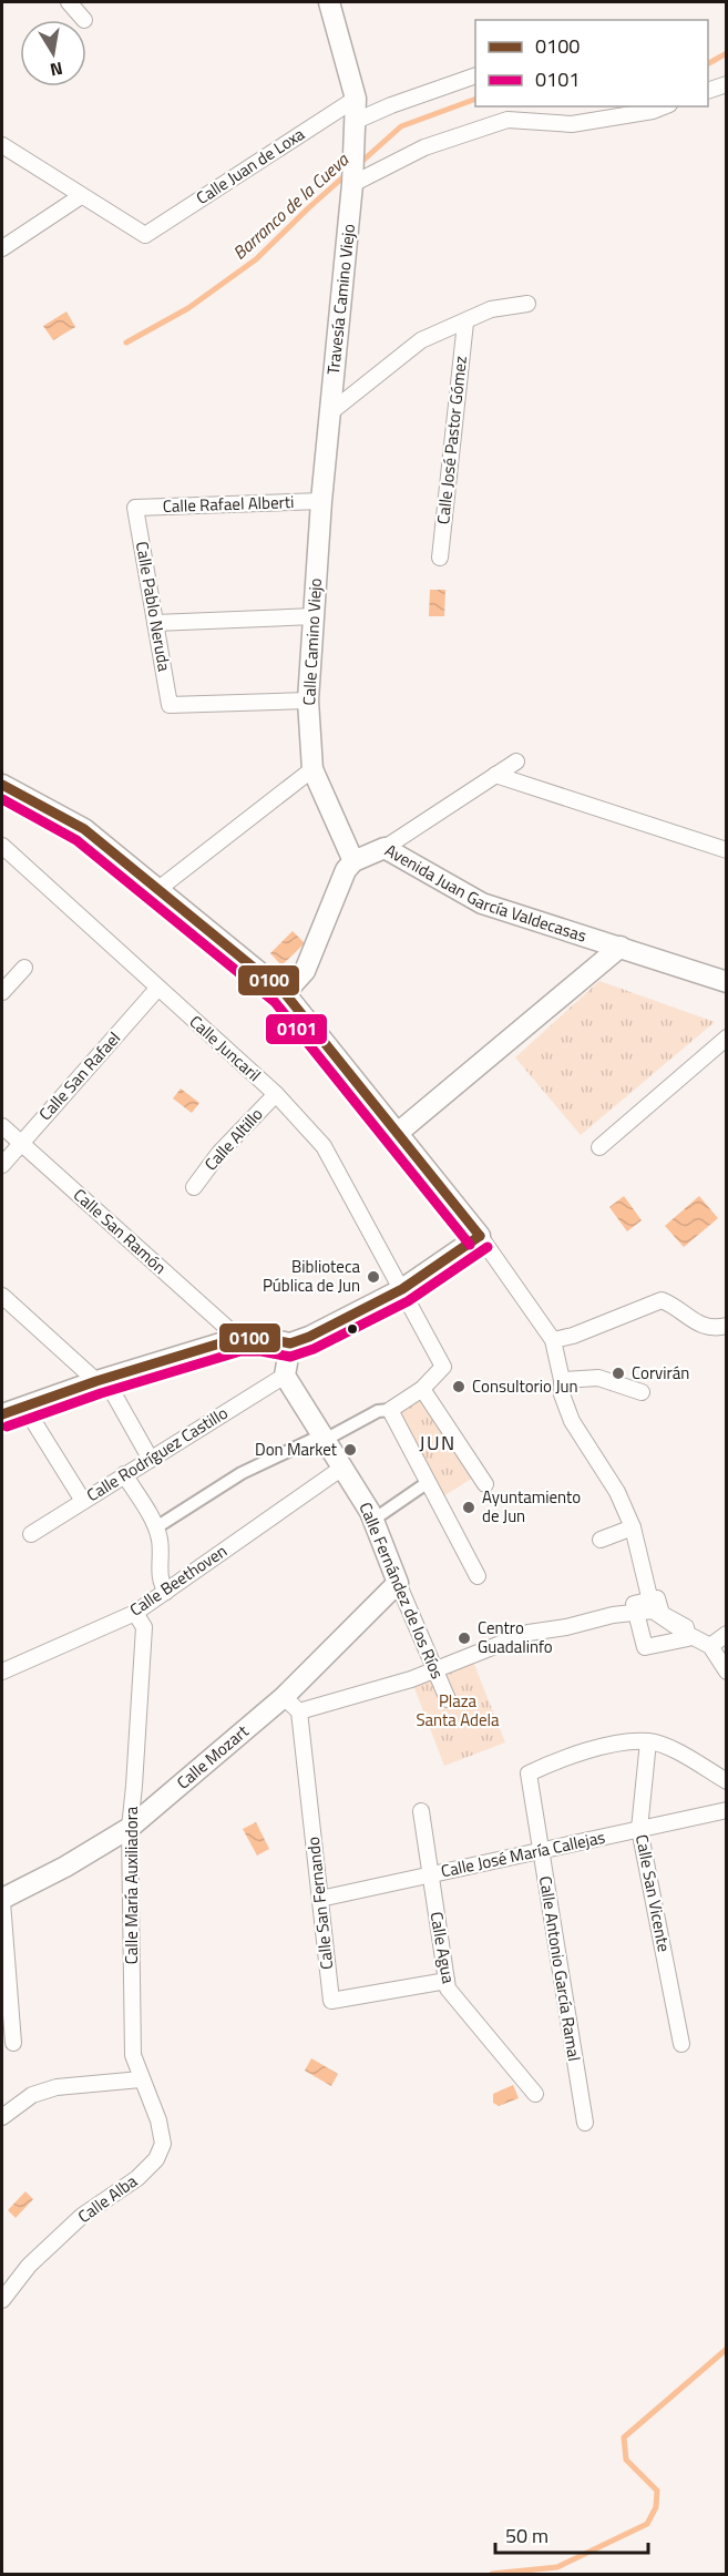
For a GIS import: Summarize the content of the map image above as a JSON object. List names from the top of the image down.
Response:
{
  "streets": {
    "street": [
      "Calle Juan de Loxa",
      "Travesía Camino Viejo",
      "Calle José Pastor Gómez",
      "Calle Rafael Alberti",
      "Calle Pablo Neruda",
      "Calle Camino Viejo",
      "Avenida Juan García Valdecasas",
      "Calle Juncaril",
      "Calle San Rafael",
      "Calle Altillo",
      "Calle San Ramón",
      "Calle Rodríguez Castillo",
      "Calle Beethoven",
      "Calle Fernández de los Ríos",
      "Calle Mozart",
      "Calle José María Callejas",
      "Calle María Auxiliadora",
      "Calle San Vicente",
      "Calle San Fernando",
      "Calle Agua",
      "Calle Antonio García Ramal",
      "Calle Alba"
    ]
  },
  "crossings": [
    ["Calle Juan de Loxa", "Travesía Camino Viejo"],
    ["Travesía Camino Viejo", "Calle Camino Viejo"],
    ["Calle Rafael Alberti", "Calle Pablo Neruda"],
    ["Calle Rafael Alberti", "Calle Camino Viejo"],
    ["Calle Pablo Neruda", "Calle Camino Viejo"],
    ["Calle Camino Viejo", "Avenida Juan García Valdecasas"],
    ["Calle Juncaril", "Calle San Rafael"],
    ["Calle Juncaril", "Calle Altillo"],
    ["Calle San Rafael", "Calle San Ramón"],
    ["Calle Rodríguez Castillo", "Calle Fernández de los Ríos"],
    ["Calle Beethoven", "Calle Fernández de los Ríos"],
    ["Calle Beethoven", "Calle María Auxiliadora"],
    ["Calle Fernández de los Ríos", "Calle Mozart"],
    ["Calle Mozart", "Calle María Auxiliadora"],
    ["Calle José María Callejas", "Calle San Vicente"],
    ["Calle José María Callejas", "Calle San Fernando"],
    ["Calle José María Callejas", "Calle Agua"],
    ["Calle José María Callejas", "Calle Antonio García Ramal"],
    ["Calle María Auxiliadora", "Calle Alba"],
    ["Calle San Vicente", "Calle Antonio García Ramal"],
    ["Calle San Fernando", "Calle Agua"]
  ],
  "districts": ["JUN"],
  "water": ["Barranco de la Cueva"],
  "parks": ["Plaza Santa Adela"],
  "places": [
    "Biblioteca Pública de Jun",
    "Corvirán",
    "Consultorio Jun",
    "Don Market",
    "Ayuntamiento de Jun",
    "Centro Guadalinfo"
  ],
  "lines": ["transit line 0100", "transit line 0101"],
  "legend": ["0100", "0101"],
  "scale_bar": "50 m",
  "north": "bottom"
}
